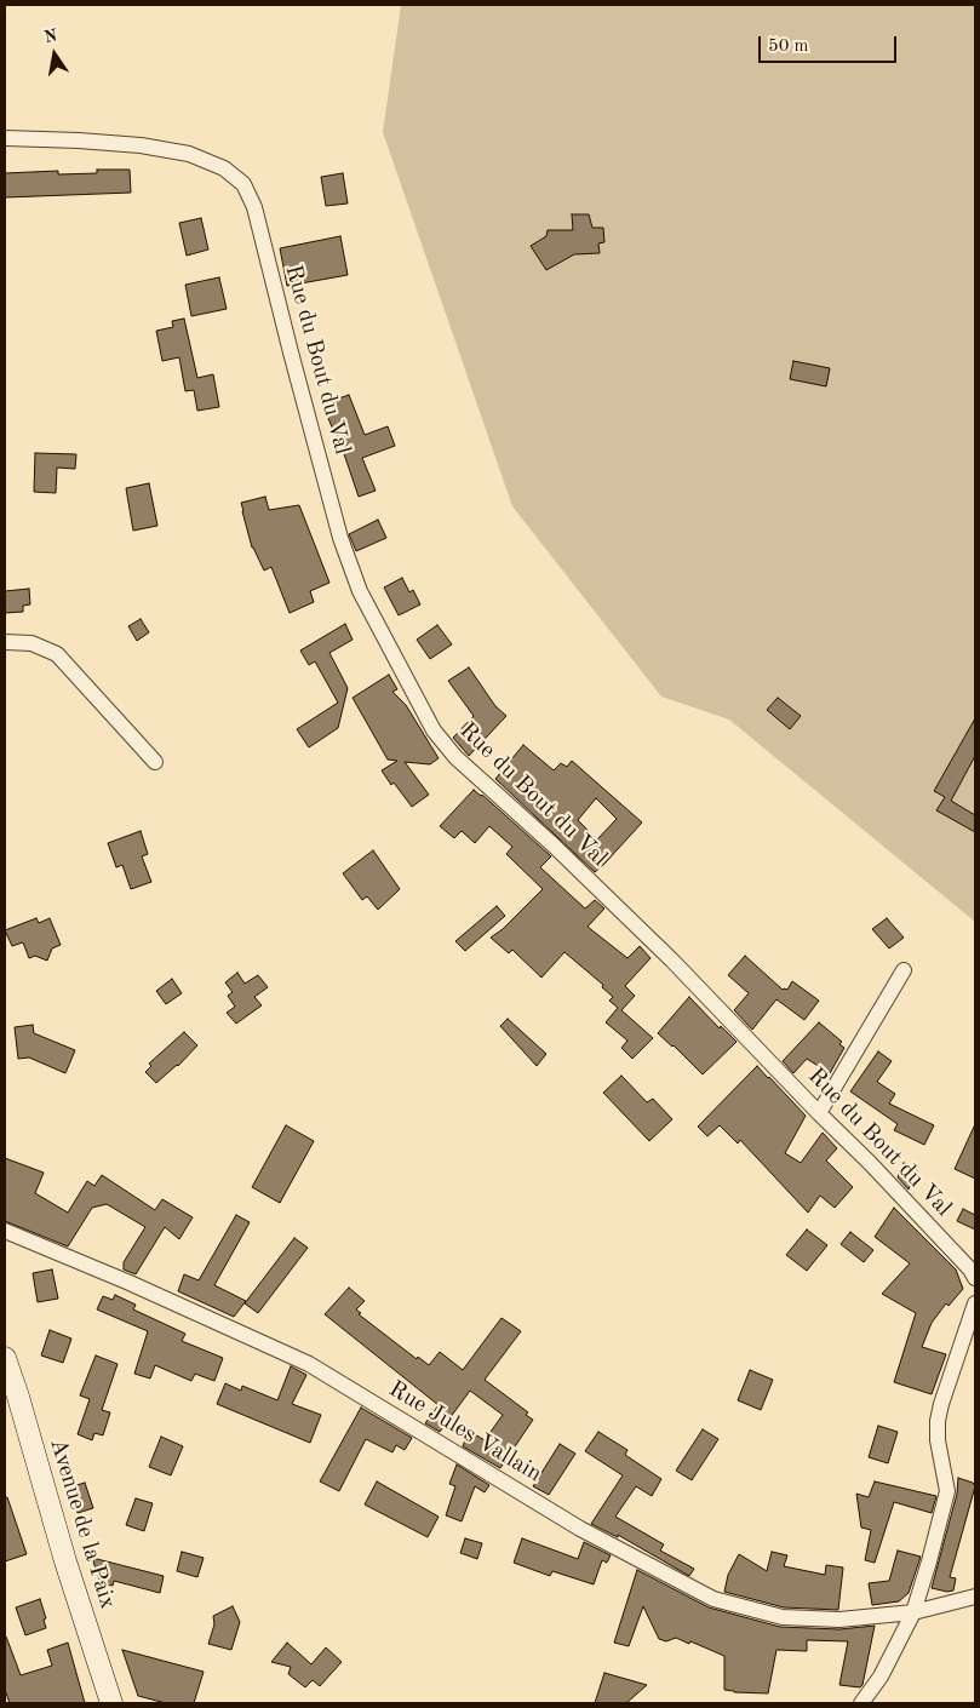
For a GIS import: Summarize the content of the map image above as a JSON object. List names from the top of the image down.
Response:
{
  "streets": {
    "main road": ["Avenue de la Paix"],
    "street": ["Rue du Bout du Val", "Rue Jules Vallain"]
  },
  "scale_bar": "50 m",
  "north": "top"
}
